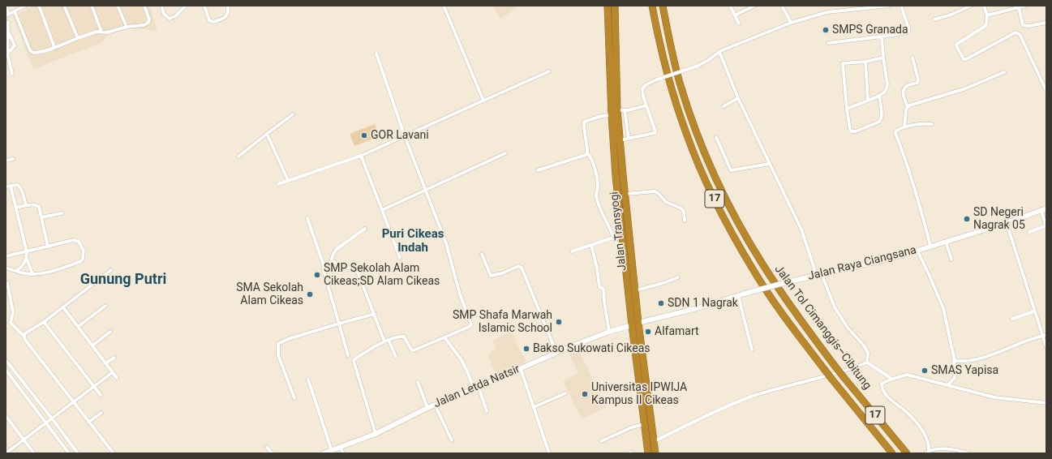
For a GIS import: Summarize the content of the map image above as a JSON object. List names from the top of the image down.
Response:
{
  "streets": {
    "highway": ["17", "Jalan Transyogi", "Jalan Tol Cimanggis–Cibitung"],
    "main road": ["Jalan Raya Ciangsana", "Jalan Letda Natsir"]
  },
  "crossings": [
    ["Jalan Transyogi", "Jalan Raya Ciangsana"],
    ["Jalan Transyogi", "Jalan Letda Natsir"],
    ["Jalan Raya Ciangsana", "Jalan Letda Natsir"]
  ],
  "districts": ["Puri Cikeas Indah", "Gunung Putri"],
  "places": [
    "SMPS Granada",
    "GOR Lavani",
    "SD Negeri Nagrak 05",
    "SMP Sekolah Alam Cikeas;SD Alam Cikeas",
    "SMA Sekolah Alam Cikeas",
    "SDN 1 Nagrak",
    "SMP Shafa Marwah Islamic School",
    "Alfamart",
    "Bakso Sukowati Cikeas",
    "SMAS Yapisa",
    "Universitas IPWIJA Kampus II Cikeas"
  ]
}
